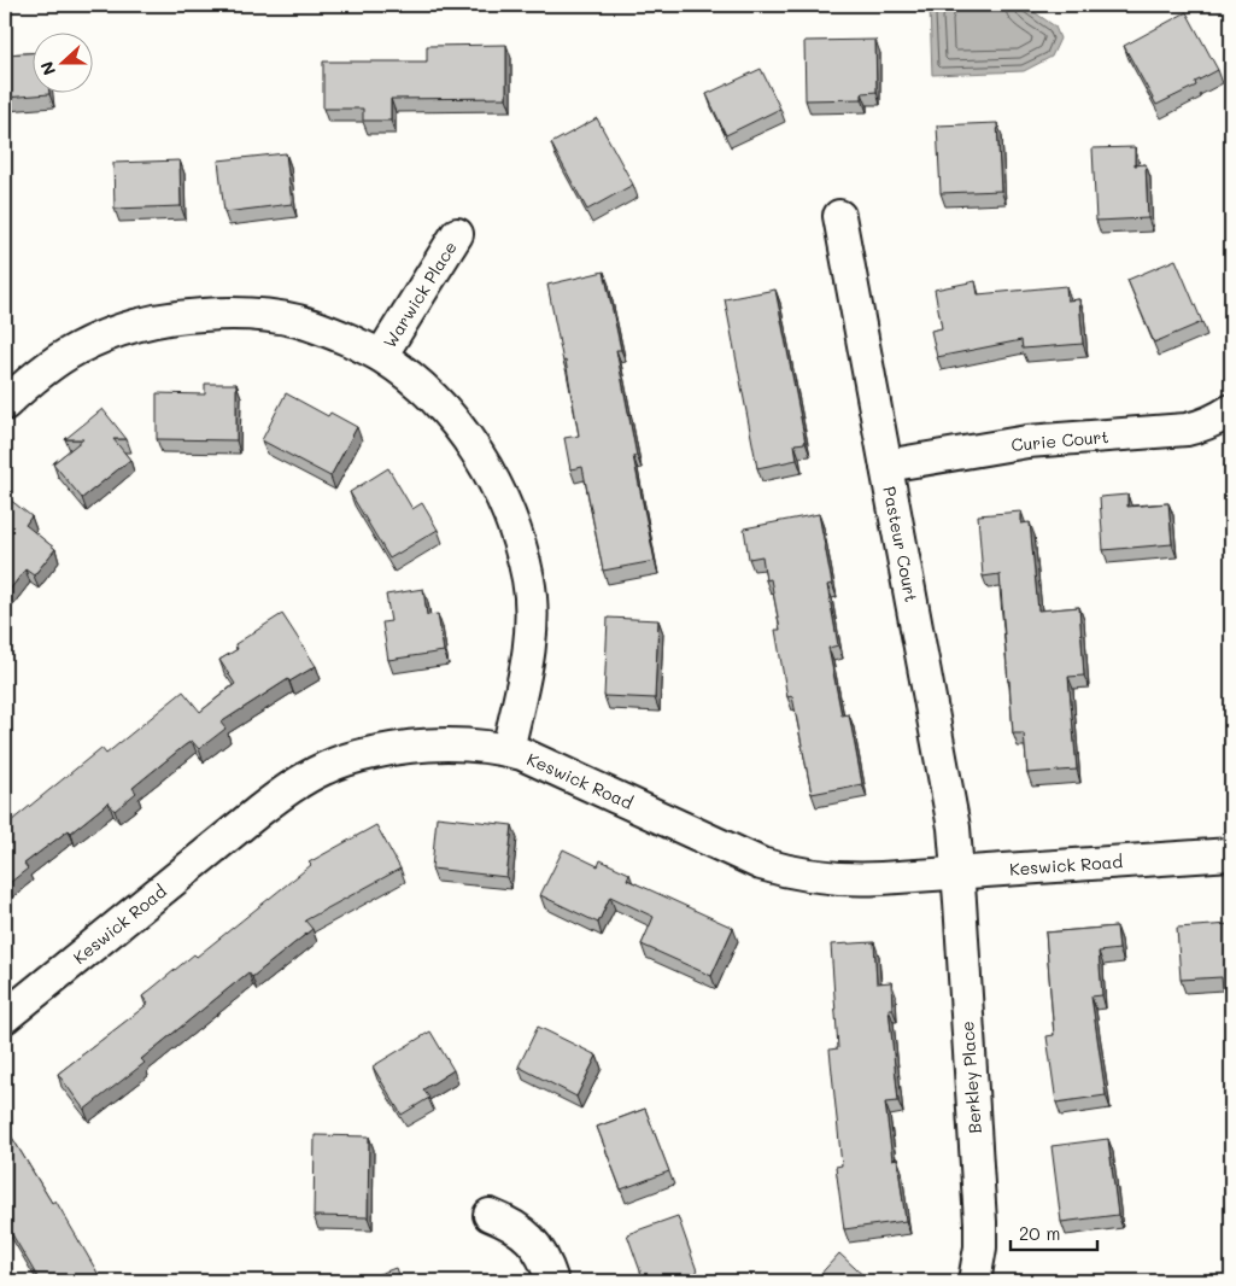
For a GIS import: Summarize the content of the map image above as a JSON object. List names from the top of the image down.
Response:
{
  "streets": {
    "street": [
      "Warwick Place",
      "Curie Court",
      "Pasteur Court",
      "Keswick Road",
      "Berkley Place"
    ]
  },
  "crossings": [
    ["Curie Court", "Pasteur Court"],
    ["Pasteur Court", "Keswick Road"],
    ["Pasteur Court", "Berkley Place"],
    ["Keswick Road", "Berkley Place"]
  ],
  "scale_bar": "20 m",
  "north": "left"
}
